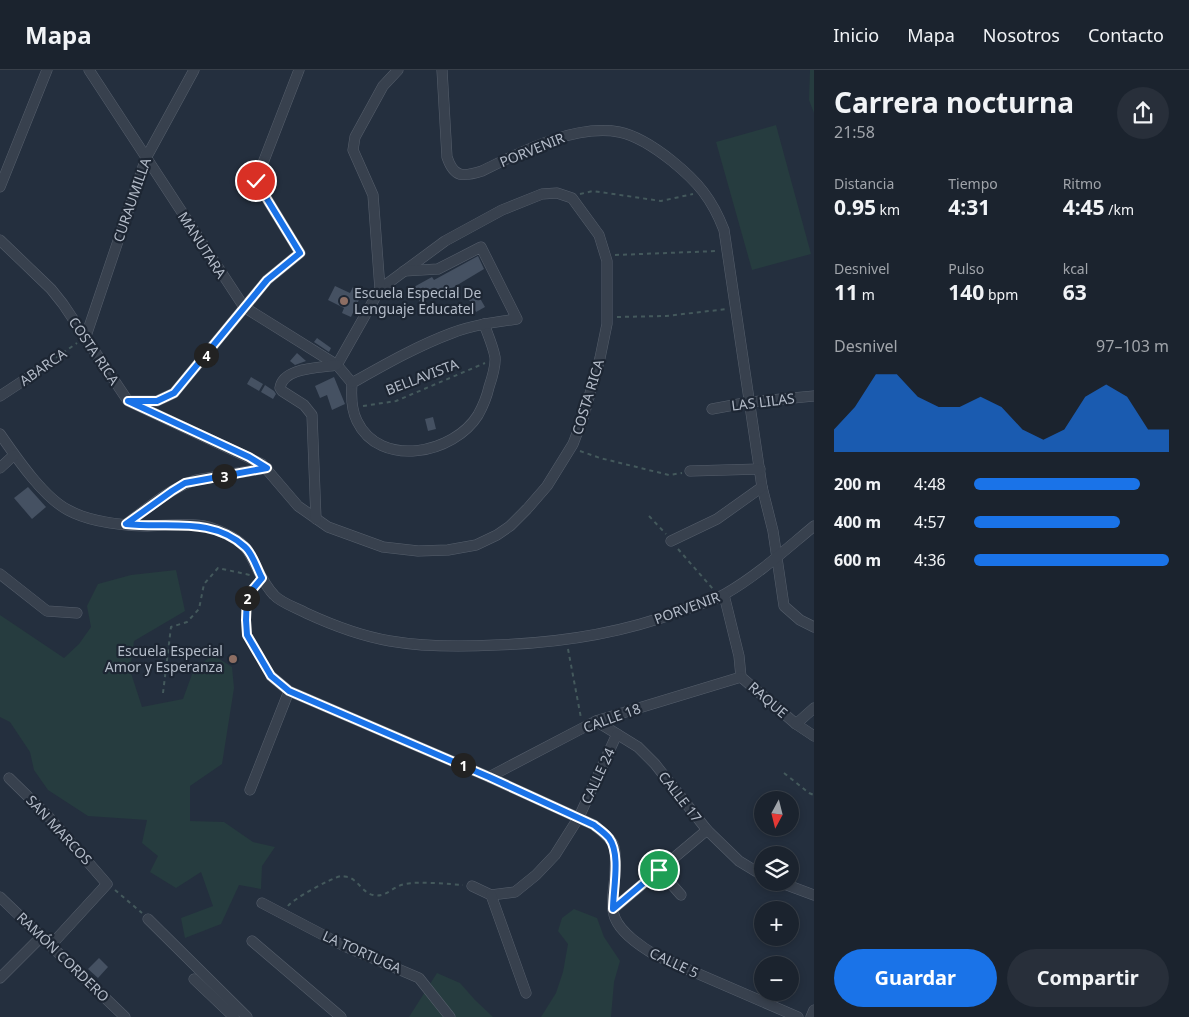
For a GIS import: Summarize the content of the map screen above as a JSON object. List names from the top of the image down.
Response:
{
  "streets": {
    "street": [
      "PORVENIR",
      "CURAUMILLA",
      "MANUTARA",
      "COSTA RICA",
      "ABARCA",
      "LAS LILAS",
      "RAQUE",
      "CALLE 18",
      "CALLE 24",
      "CALLE 17",
      "SAN MARCOS",
      "LA TORTUGA",
      "RAMÓN CORDERO",
      "CALLE 5"
    ],
    "path": ["BELLAVISTA"]
  },
  "crossings": [
    ["PORVENIR", "LAS LILAS"],
    ["PORVENIR", "RAQUE"],
    ["CURAUMILLA", "MANUTARA"],
    ["CURAUMILLA", "COSTA RICA"],
    ["CURAUMILLA", "ABARCA"],
    ["COSTA RICA", "ABARCA"],
    ["RAQUE", "CALLE 18"],
    ["CALLE 18", "CALLE 17"],
    ["CALLE 24", "CALLE 17"]
  ],
  "places": ["Escuela Especial De Lenguaje Educatel", "Escuela Especial Amor y Esperanza"],
  "north": "bottom",
  "page": {
    "header": "Mapa",
    "nav": [
      "Inicio",
      "Mapa",
      "Nosotros",
      "Contacto"
    ],
    "heading": ["Carrera nocturna", "21:58"],
    "stats": [
      ["Distancia", "0.95 km"],
      ["Tiempo", "4:31"],
      ["Ritmo", "4:45 /km"],
      ["Desnivel", "11 m"],
      ["Pulso", "140 bpm"],
      ["kcal", "63"]
    ],
    "chart": ["Desnivel", "97–103 m"],
    "pins": [
      "4",
      "3",
      "2",
      "1"
    ],
    "list": [
      {
        "name": "200 m",
        "note": "4:48"
      },
      {
        "name": "400 m",
        "note": "4:57"
      },
      {
        "name": "600 m",
        "note": "4:36"
      }
    ],
    "map_buttons": ["+", "−"],
    "buttons": ["Guardar", "Compartir"]
  }
}
